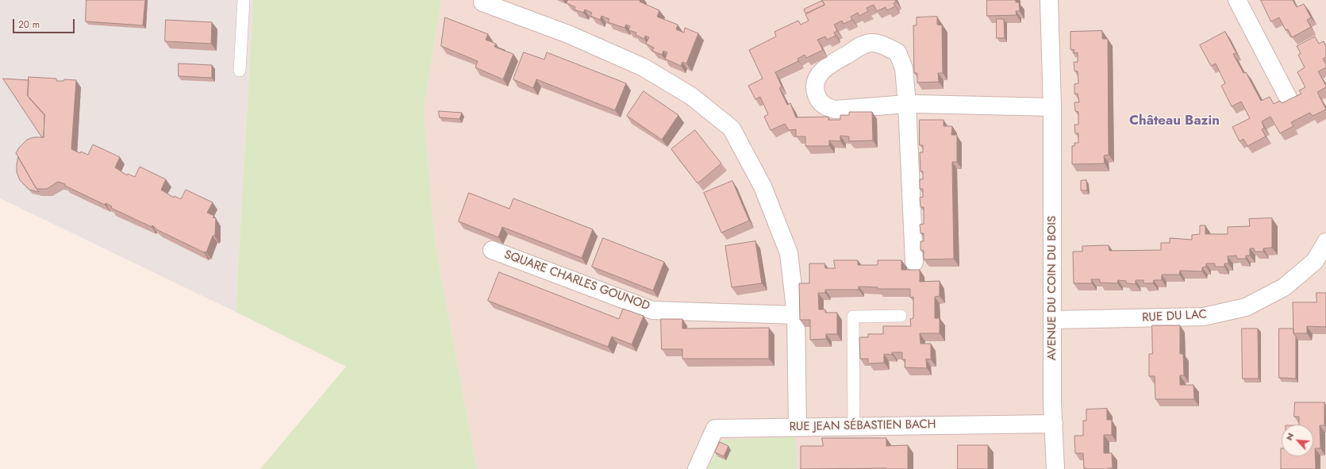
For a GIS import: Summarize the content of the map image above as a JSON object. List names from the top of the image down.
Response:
{
  "streets": {
    "street": [
      "SQUARE CHARLES GOUNOD",
      "AVENUE DU COIN DU BOIS",
      "RUE DU LAC",
      "RUE JEAN SÉBASTIEN BACH"
    ]
  },
  "crossings": [
    ["AVENUE DU COIN DU BOIS", "RUE DU LAC"],
    ["AVENUE DU COIN DU BOIS", "RUE JEAN SÉBASTIEN BACH"]
  ],
  "districts": ["Château Bazin"],
  "scale_bar": "20 m",
  "north": "top left"
}
